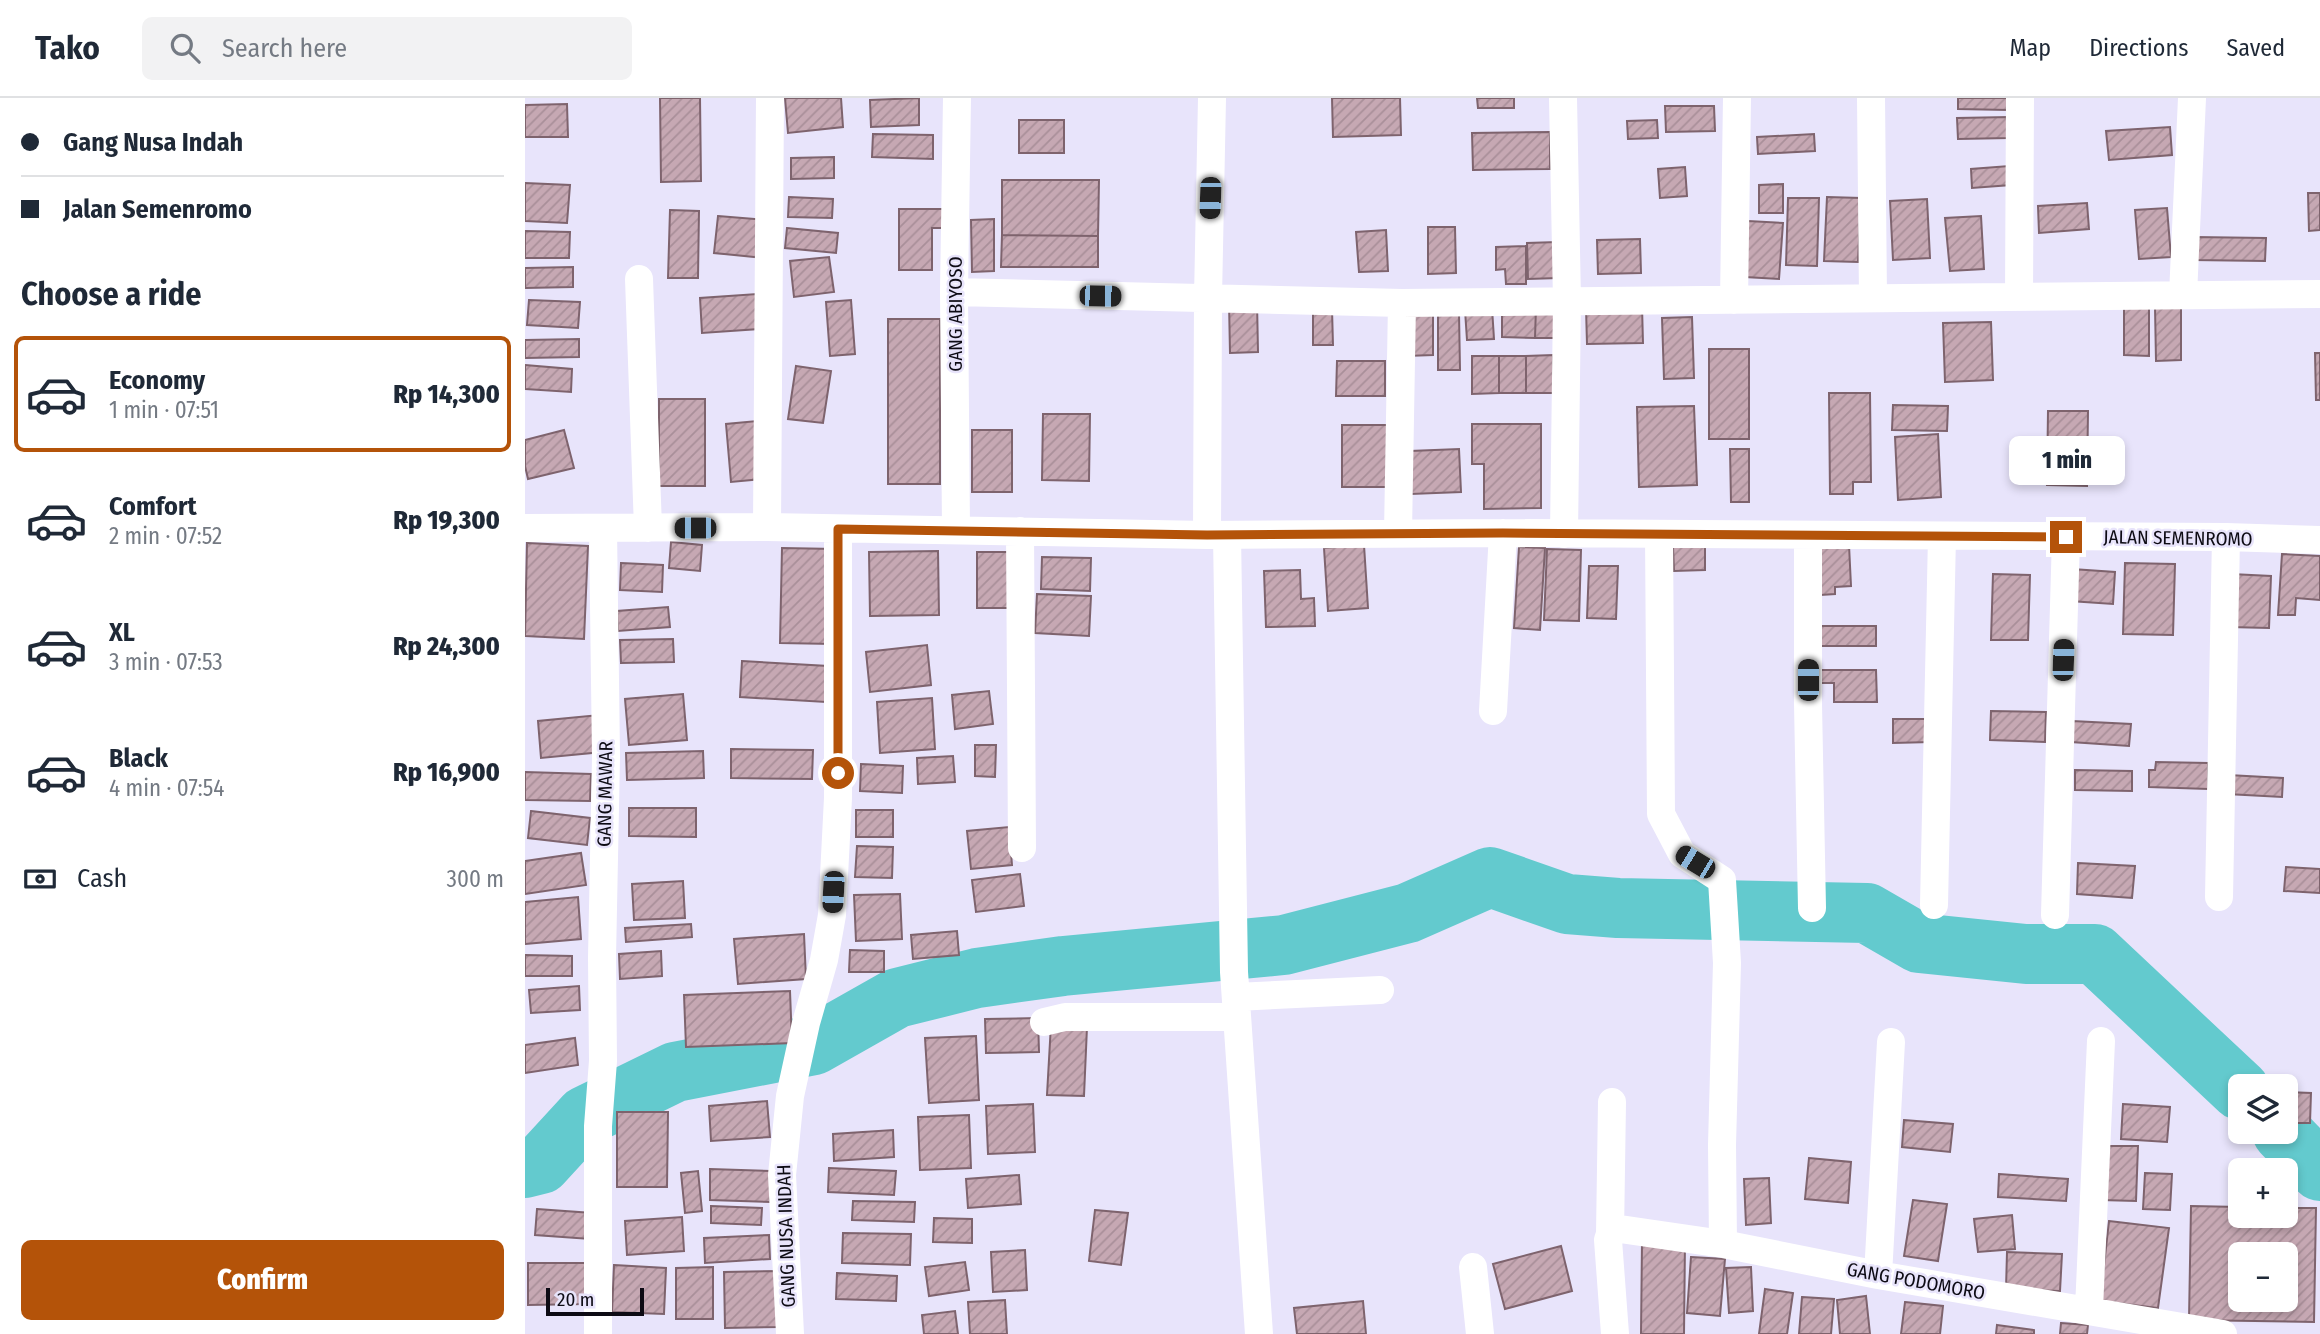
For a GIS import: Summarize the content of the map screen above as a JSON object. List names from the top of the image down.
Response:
{
  "streets": {
    "street": [
      "GANG ABIYOSO",
      "JALAN SEMENROMO",
      "GANG MAWAR",
      "GANG NUSA INDAH",
      "GANG PODOMORO"
    ]
  },
  "crossings": [
    ["GANG ABIYOSO", "JALAN SEMENROMO"],
    ["JALAN SEMENROMO", "GANG MAWAR"],
    ["JALAN SEMENROMO", "GANG NUSA INDAH"]
  ],
  "scale_bar": "20 m",
  "page": {
    "header": "Tako",
    "search": "Search here",
    "nav": ["Map", "Directions", "Saved"],
    "banner": ["Gang Nusa Indah", "Jalan Semenromo"],
    "heading": "Choose a ride",
    "list": [
      {
        "name": "Economy",
        "note": "1 min · 07:51",
        "value": "Rp 14,300"
      },
      {
        "name": "Comfort",
        "note": "2 min · 07:52",
        "value": "Rp 19,300"
      },
      {
        "name": "XL",
        "note": "3 min · 07:53",
        "value": "Rp 24,300"
      },
      {
        "name": "Black",
        "note": "4 min · 07:54",
        "value": "Rp 16,900"
      }
    ],
    "bubble": "1 min",
    "pay": ["Cash", "300 m"],
    "map_buttons": ["+", "−"],
    "buttons": "Confirm",
    "scale": "20 m"
  }
}
